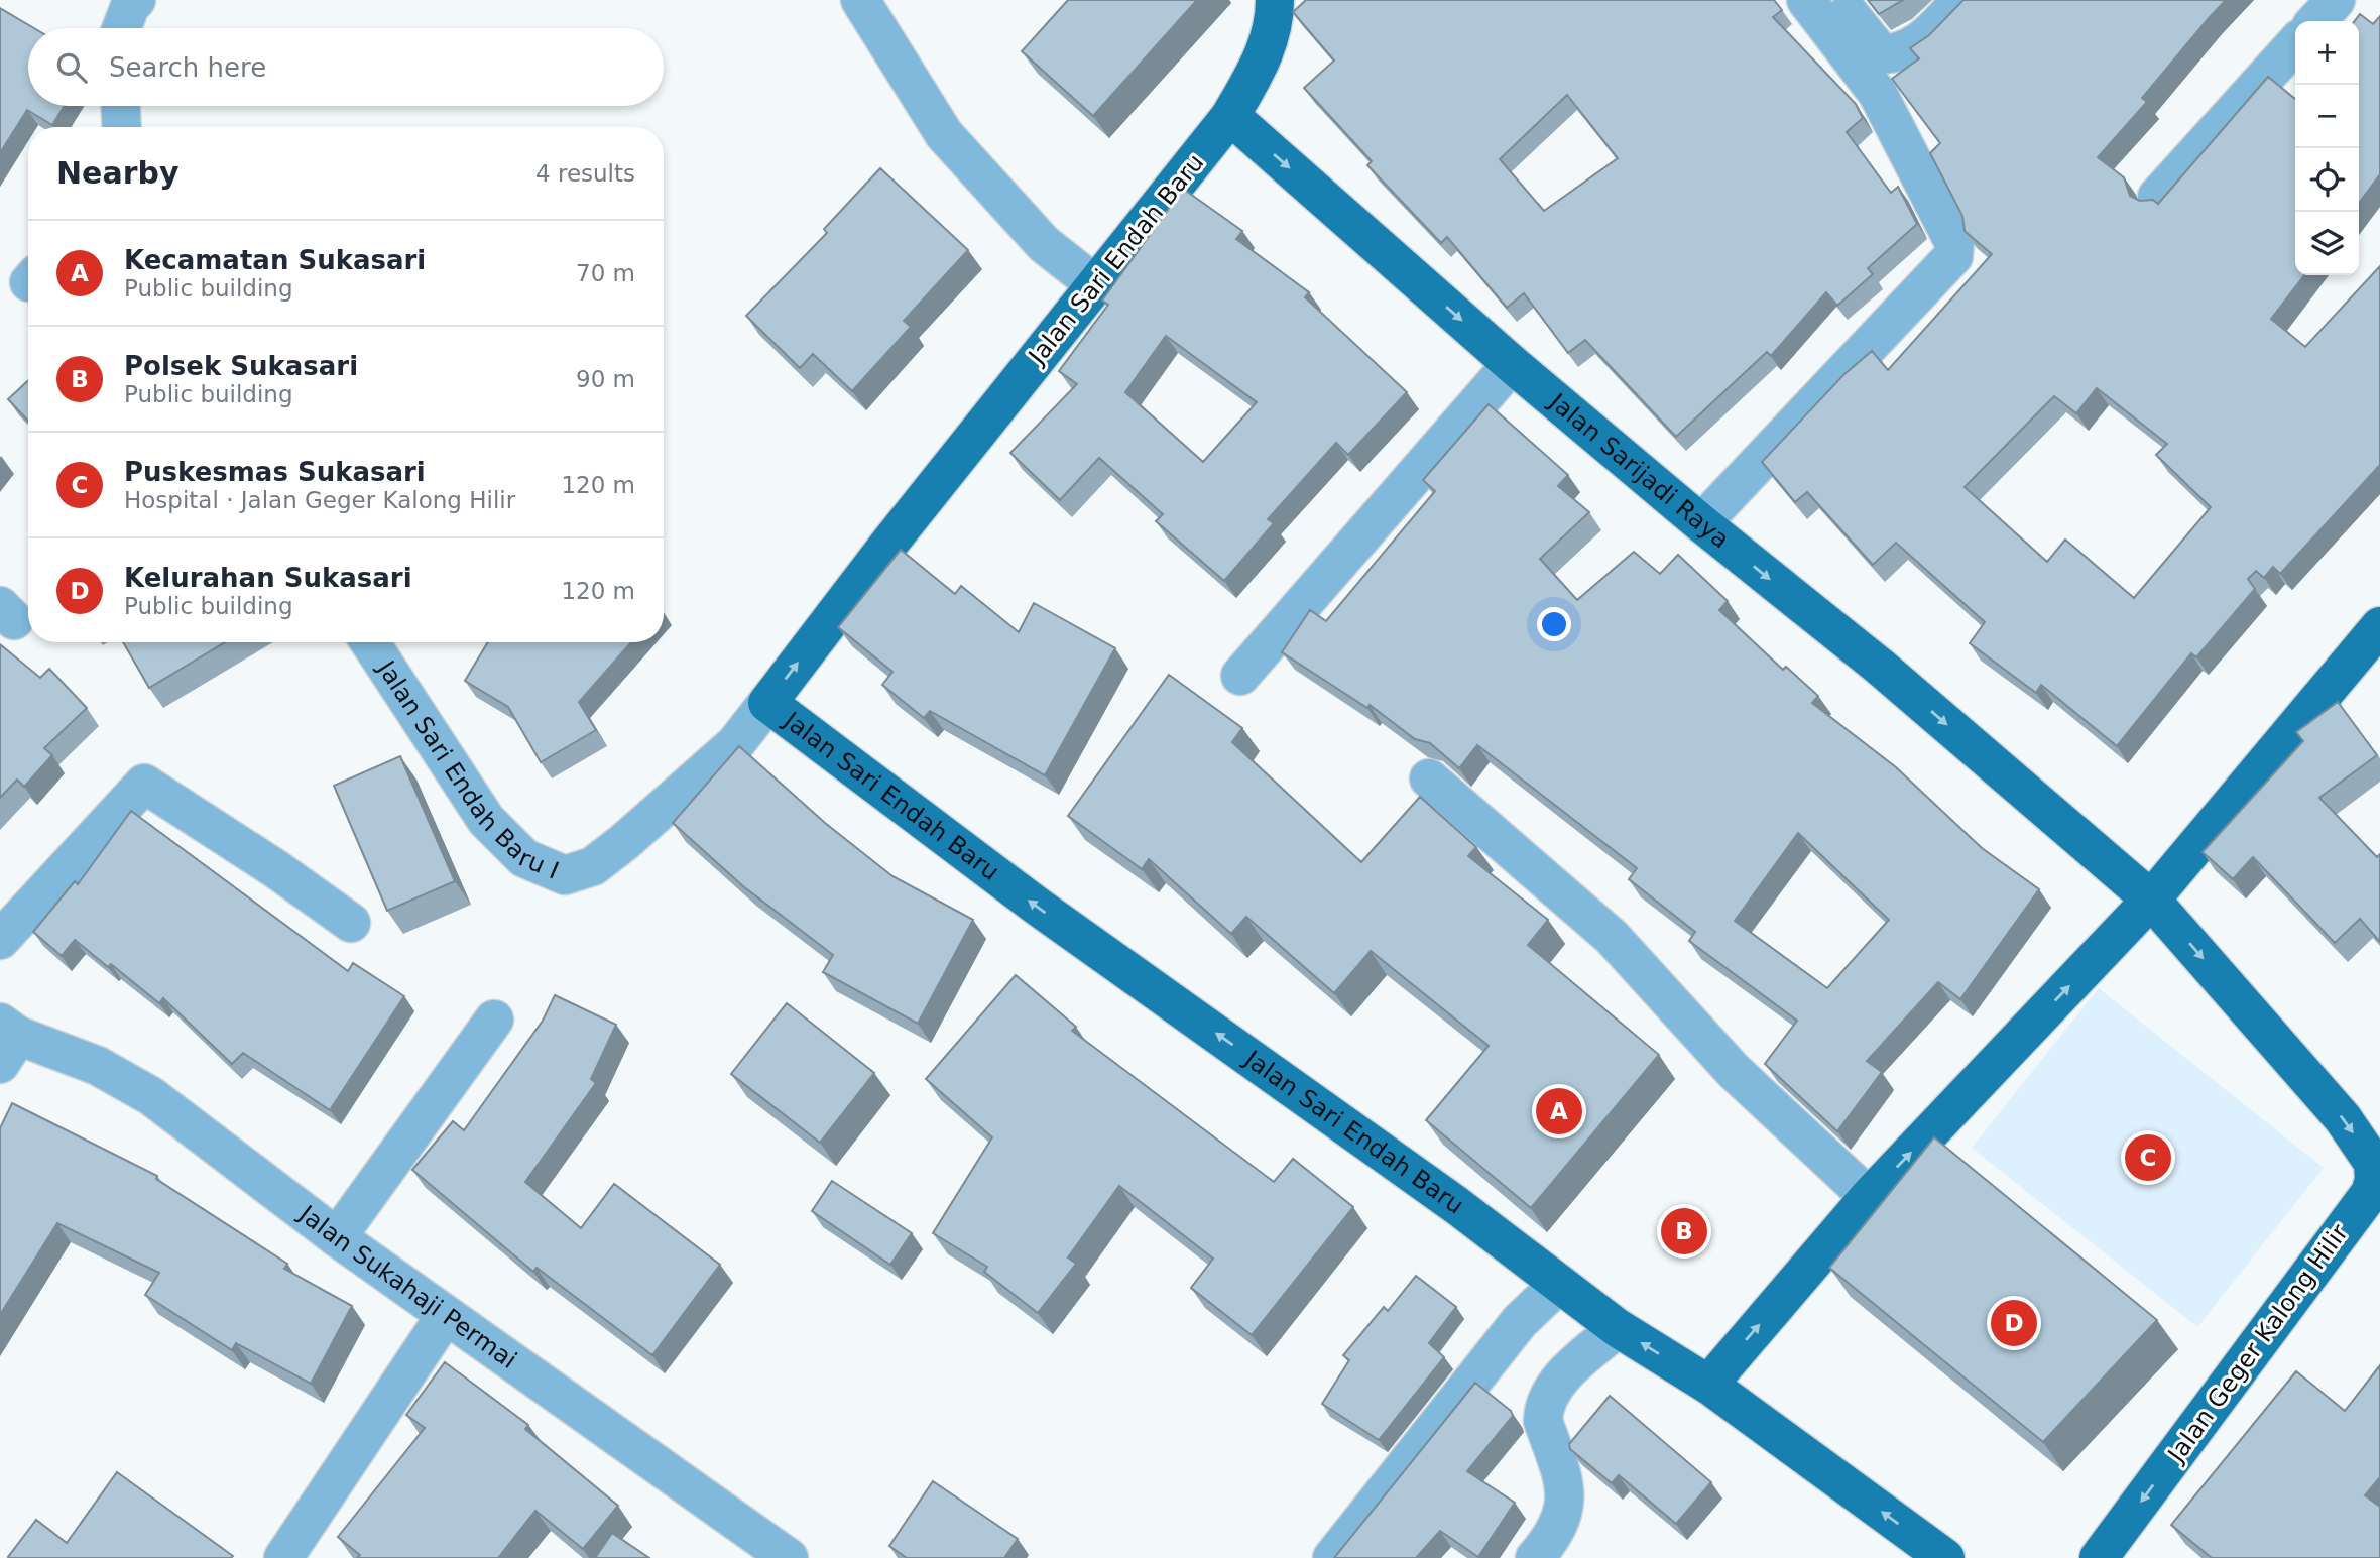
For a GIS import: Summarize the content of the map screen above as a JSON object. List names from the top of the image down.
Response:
{
  "streets": {
    "main road": ["Jalan Sari Endah Baru", "Jalan Sarijadi Raya", "Jalan Geger Kalong Hilir"],
    "street": ["Jalan Sari Endah Baru I", "Jalan Sukahaji Permai"]
  },
  "crossings": [
    ["Jalan Sari Endah Baru", "Jalan Sarijadi Raya"],
    ["Jalan Sari Endah Baru", "Jalan Sari Endah Baru I"],
    ["Jalan Sarijadi Raya", "Jalan Geger Kalong Hilir"]
  ],
  "one_way": ["Jalan Sarijadi Raya"],
  "page": {
    "map_buttons": ["+", "−"],
    "search": "Search here",
    "heading": ["Nearby", "4 results"],
    "list": [
      {
        "mark": "A",
        "name": "Kecamatan Sukasari",
        "note": "Public building",
        "value": "70 m"
      },
      {
        "mark": "B",
        "name": "Polsek Sukasari",
        "note": "Public building",
        "value": "90 m"
      },
      {
        "mark": "C",
        "name": "Puskesmas Sukasari",
        "note": "Hospital · Jalan Geger Kalong Hilir",
        "value": "120 m"
      },
      {
        "mark": "D",
        "name": "Kelurahan Sukasari",
        "note": "Public building",
        "value": "120 m"
      }
    ],
    "pins": [
      "A",
      "C",
      "B",
      "D"
    ]
  }
}
